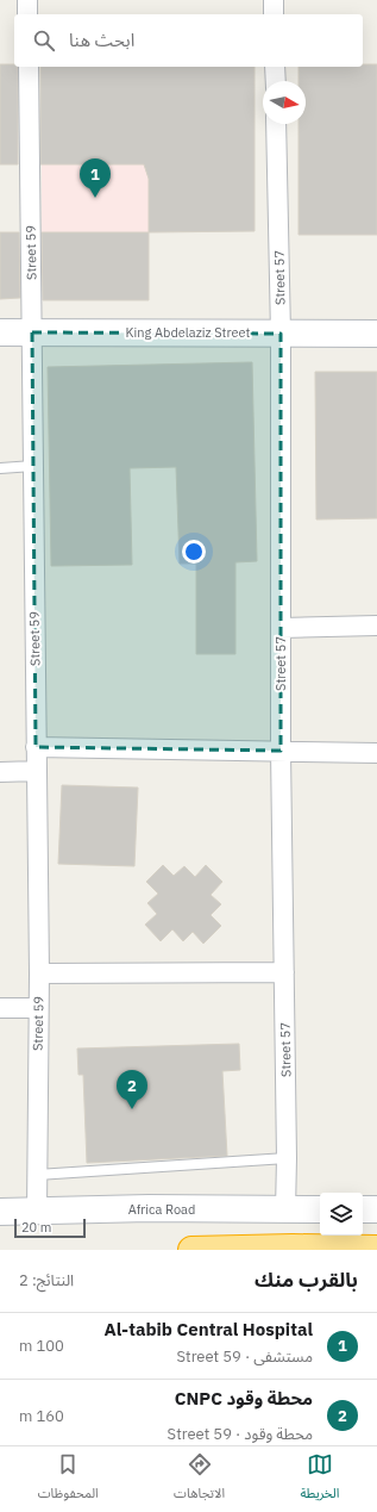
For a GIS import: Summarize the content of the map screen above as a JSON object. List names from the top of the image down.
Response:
{
  "streets": {
    "street": [
      "Street 59",
      "Street 57",
      "King Abdelaziz Street",
      "Africa Road"
    ]
  },
  "crossings": [
    ["Street 59", "King Abdelaziz Street"],
    ["Street 59", "Africa Road"],
    ["Street 57", "King Abdelaziz Street"],
    ["Street 57", "Africa Road"]
  ],
  "scale_bar": "20 m",
  "north": "right",
  "page": {
    "search": "ابحث هنا",
    "pins": ["1", "2"],
    "scale": "20 m",
    "heading": ["بالقرب منك", "النتائج: 2"],
    "list": [
      {
        "mark": "1",
        "name": "Al-tabib Central Hospital",
        "note": "مستشفى · Street 59",
        "value": "100 m"
      },
      {
        "mark": "2",
        "name": "محطة وقود CNPC",
        "note": "محطة وقود · Street 59",
        "value": "160 m"
      }
    ],
    "nav": ["الخريطة", "الاتجاهات", "المحفوظات"]
  }
}
